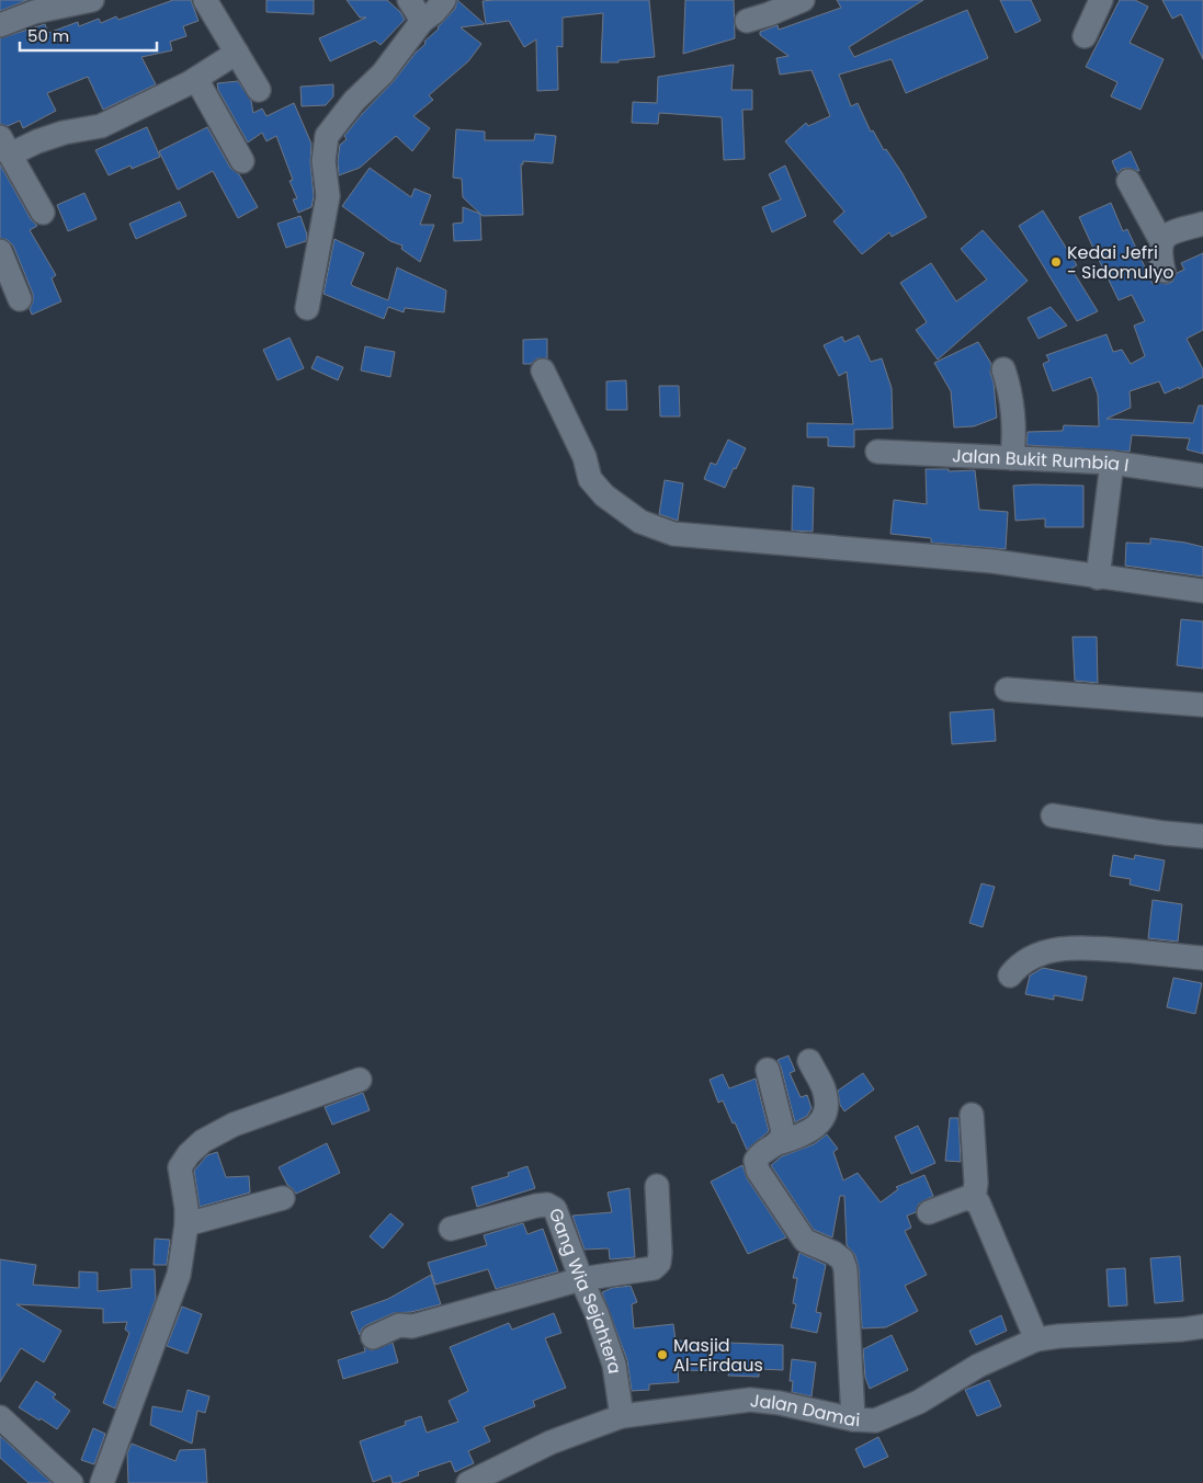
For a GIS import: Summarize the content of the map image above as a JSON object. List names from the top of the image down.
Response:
{
  "streets": {
    "street": ["Jalan Bukit Rumbia I", "Gang Wia Sejahtera", "Jalan Damai"]
  },
  "crossings": [
    ["Gang Wia Sejahtera", "Jalan Damai"]
  ],
  "places": ["Kedai Jefri - Sidomulyo", "Masjid Al-Firdaus"],
  "scale_bar": "50 m"
}
